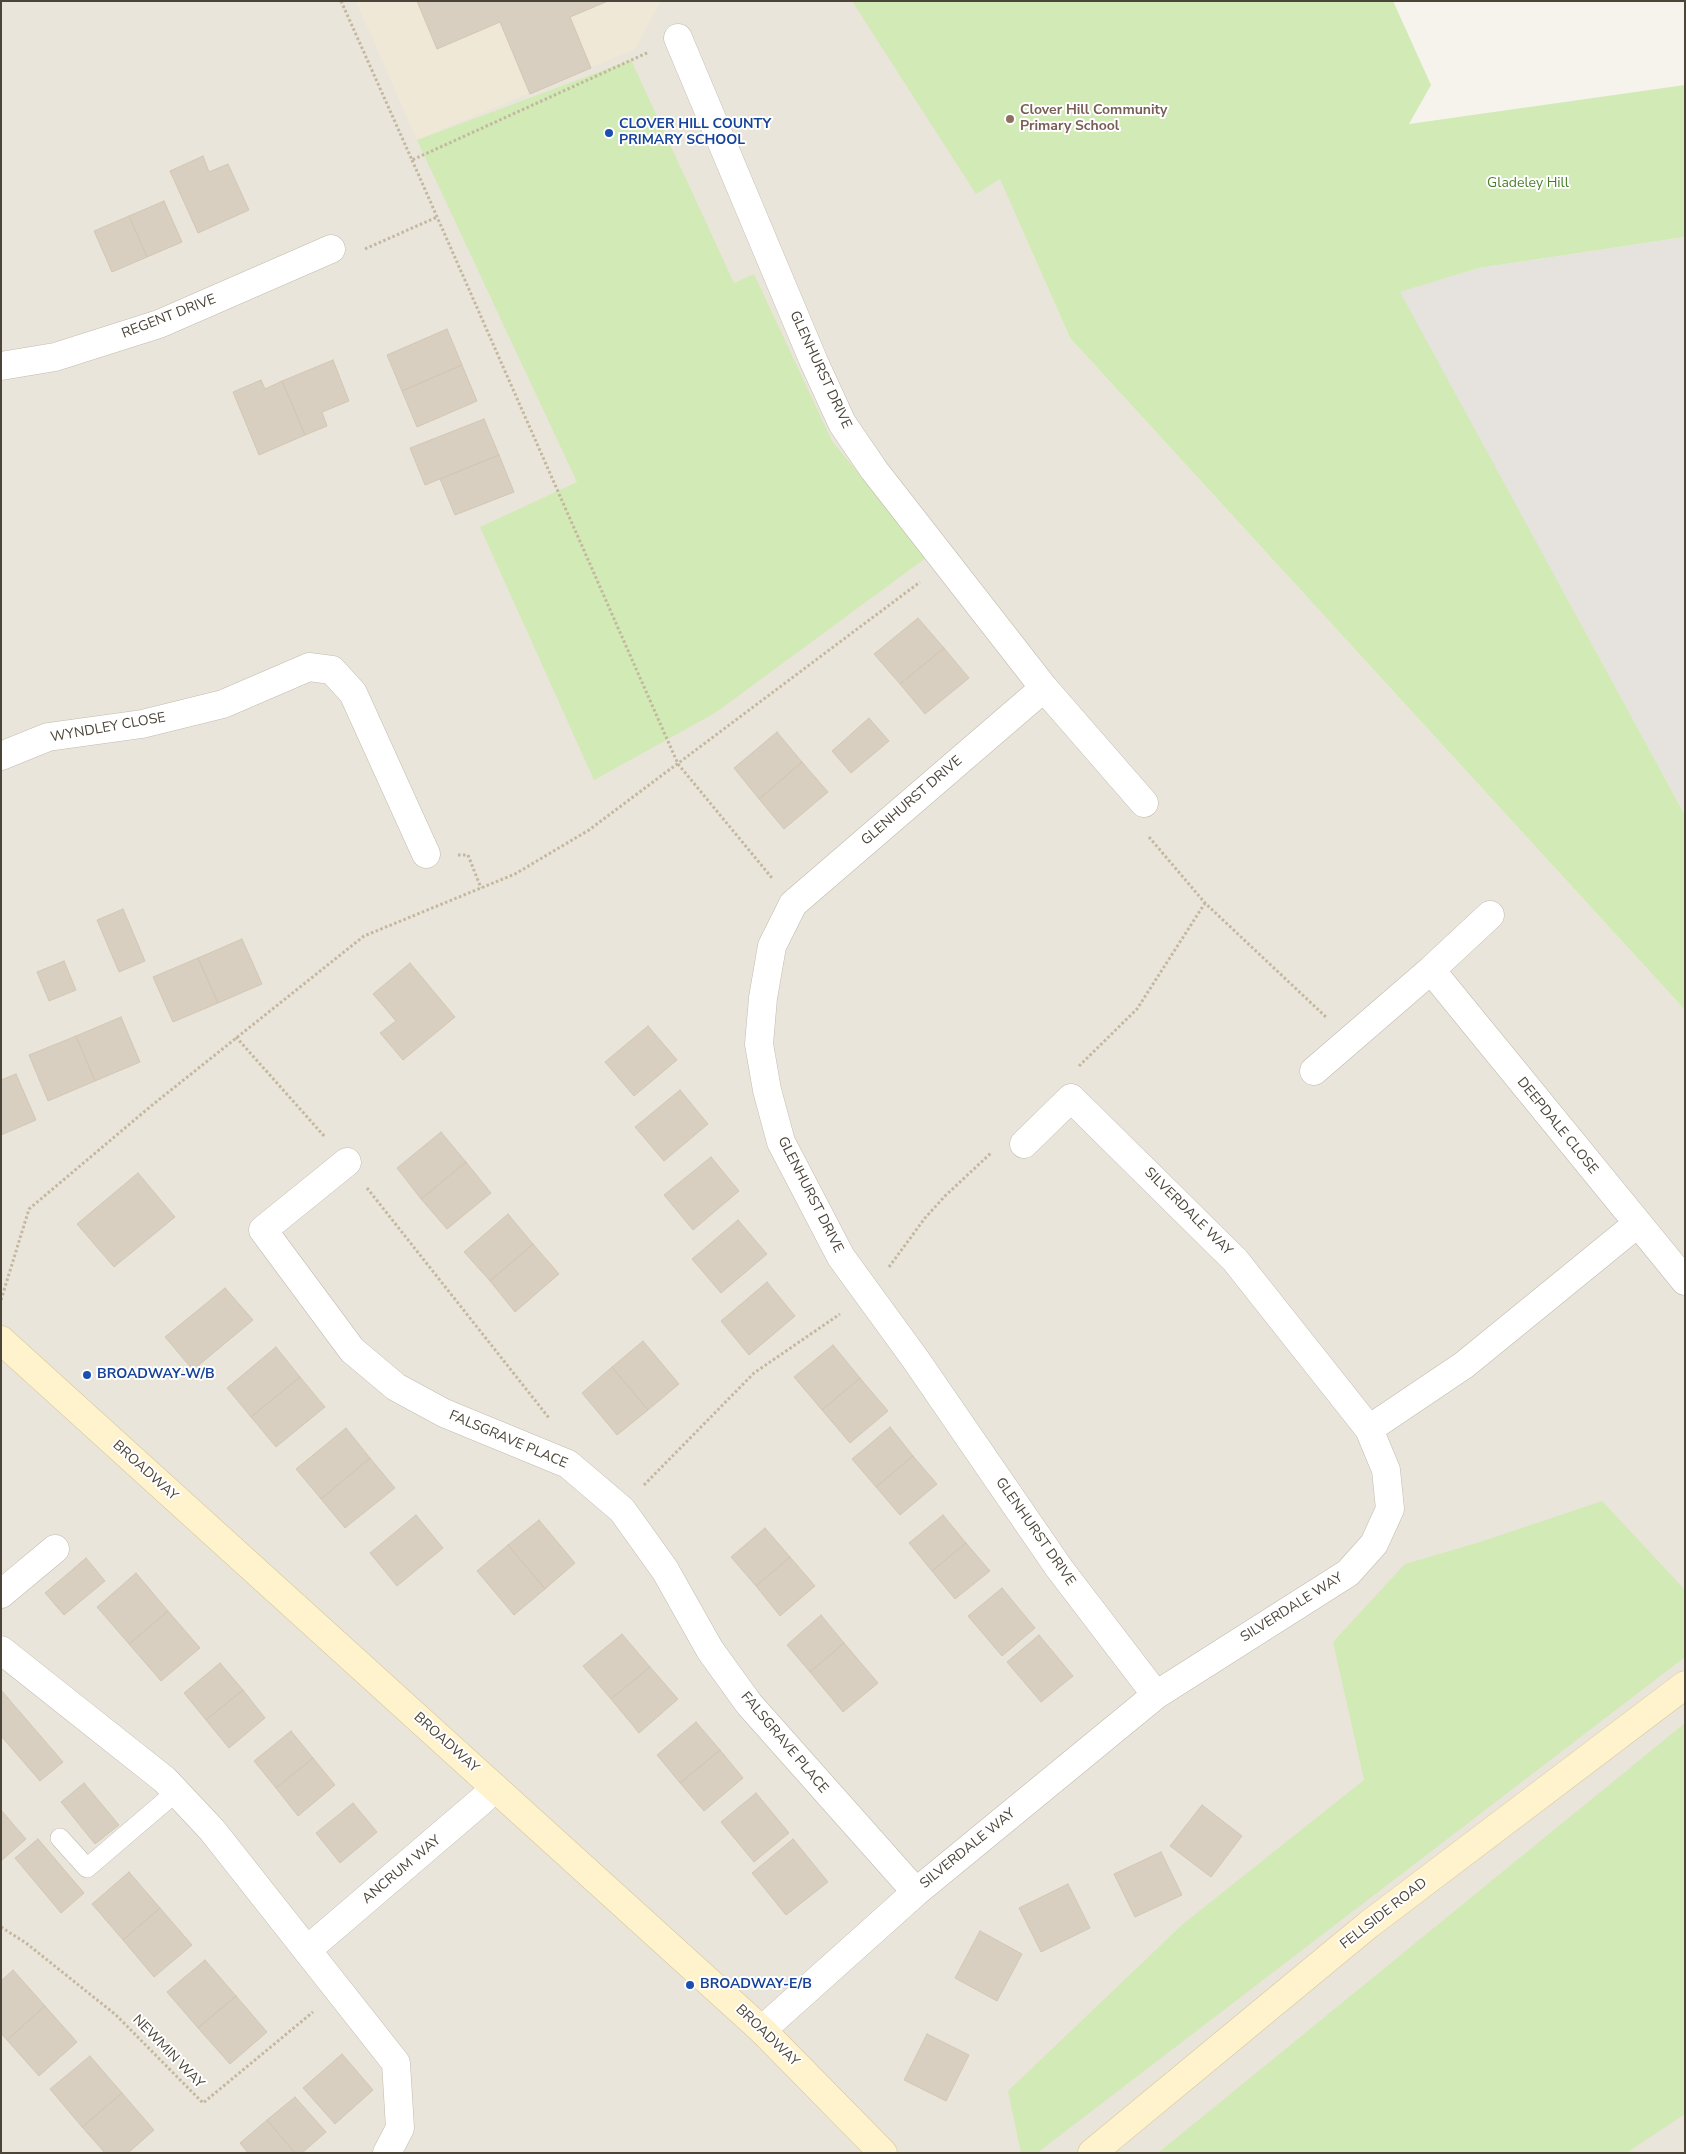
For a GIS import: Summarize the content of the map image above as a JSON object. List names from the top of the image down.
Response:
{
  "streets": {
    "street": [
      "REGENT DRIVE",
      "GLENHURST DRIVE",
      "WYNDLEY CLOSE",
      "DEEPDALE CLOSE",
      "SILVERDALE WAY",
      "FALSGRAVE PLACE",
      "BROADWAY",
      "ANCRUM WAY",
      "FELLSIDE ROAD"
    ],
    "path": ["NEWMIN WAY"]
  },
  "crossings": [
    ["GLENHURST DRIVE", "SILVERDALE WAY"],
    ["SILVERDALE WAY", "FALSGRAVE PLACE"],
    ["SILVERDALE WAY", "BROADWAY"],
    ["BROADWAY", "ANCRUM WAY"]
  ],
  "parks": ["Gladeley Hill"],
  "places": [
    "Clover Hill Community Primary School",
    "CLOVER HILL COUNTY PRIMARY SCHOOL",
    "BROADWAY-W/B",
    "BROADWAY-E/B"
  ]
}
